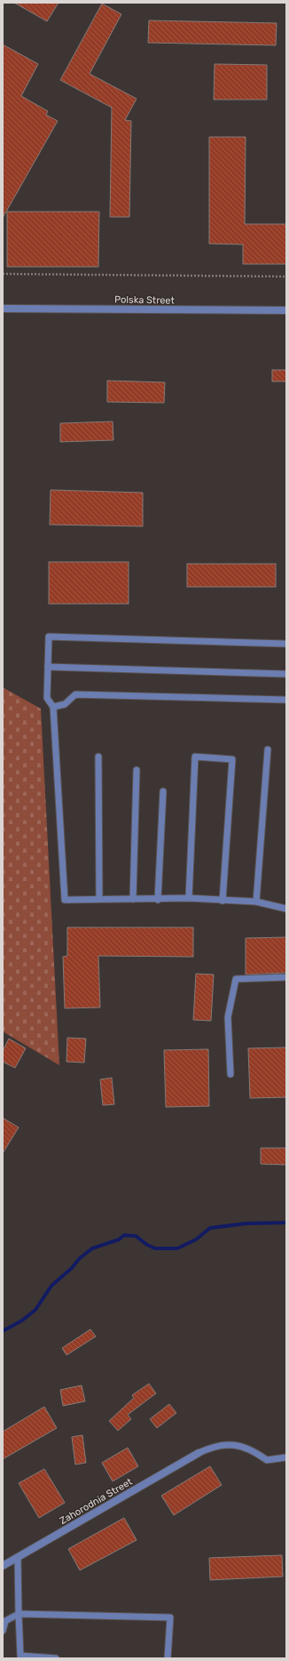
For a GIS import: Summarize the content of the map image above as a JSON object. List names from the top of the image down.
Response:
{
  "streets": {
    "street": ["Polska Street", "Zahorodnia Street"]
  }
}
